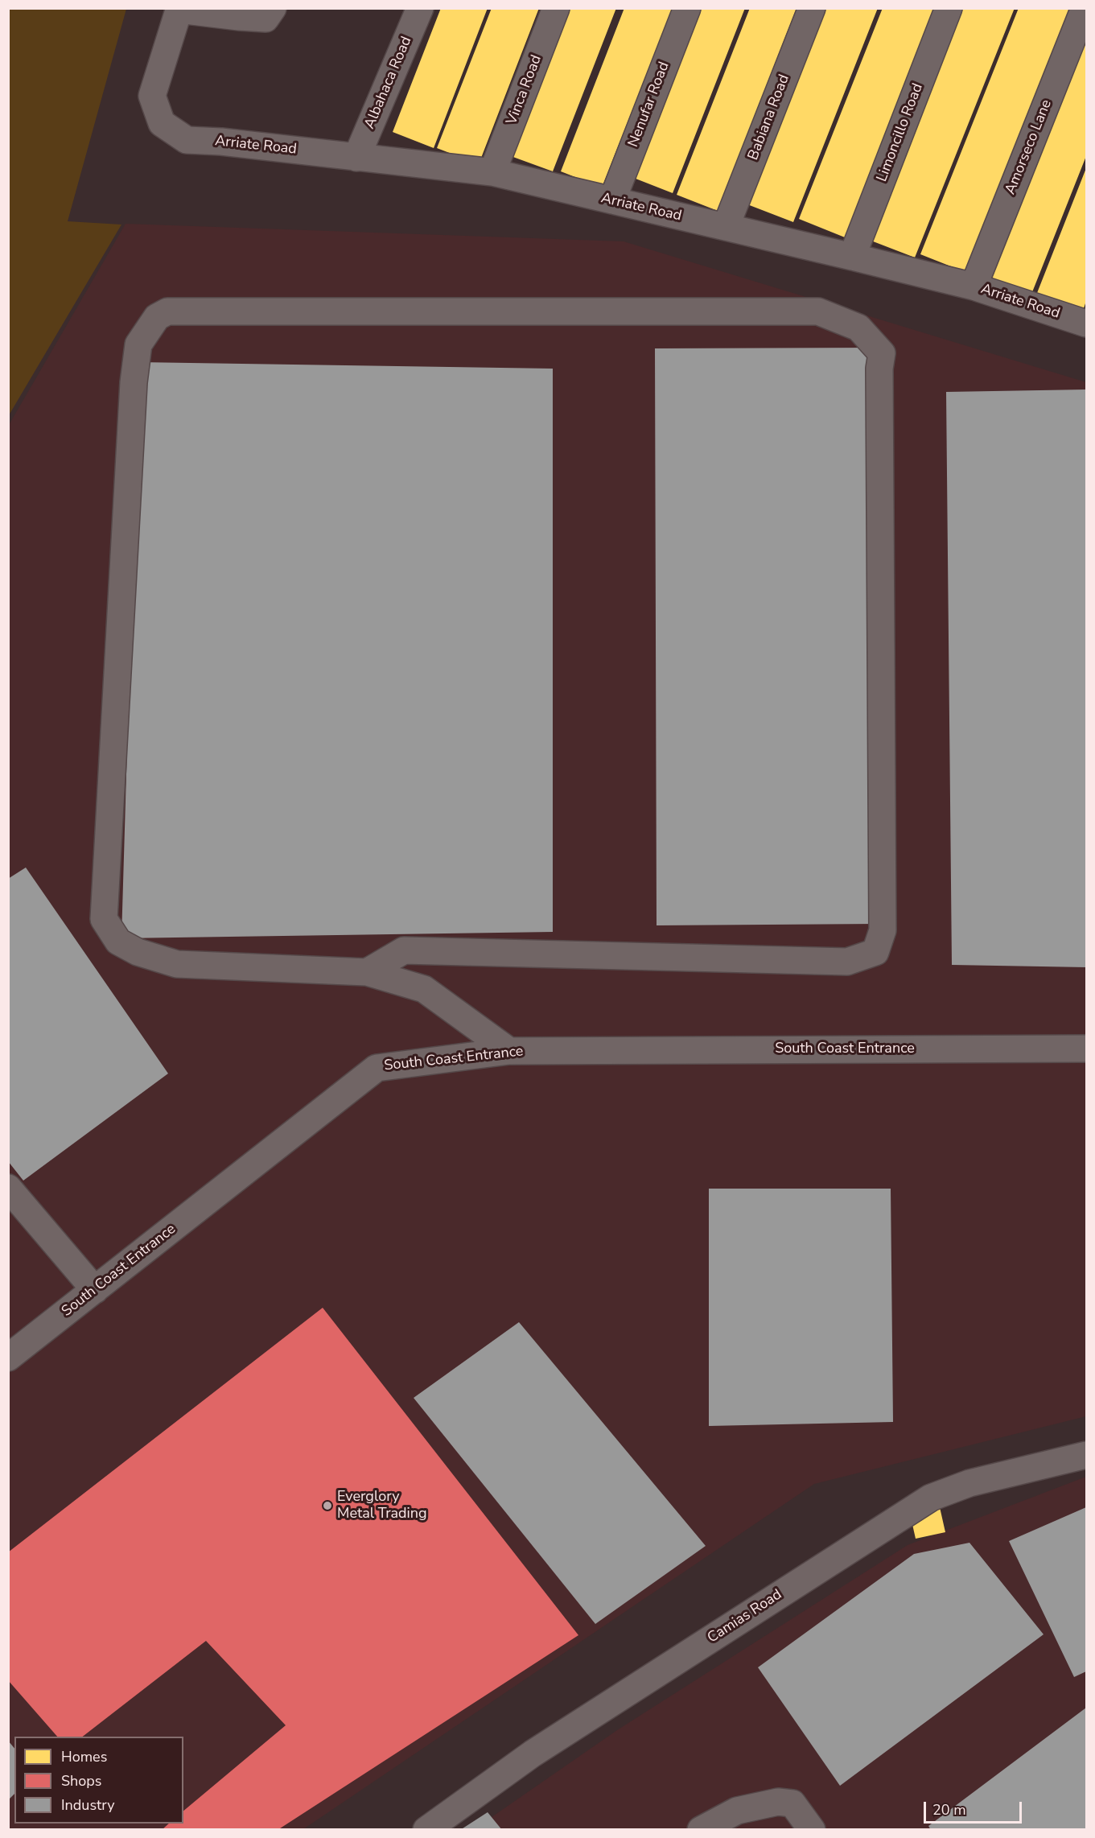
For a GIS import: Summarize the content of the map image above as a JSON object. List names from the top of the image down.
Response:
{
  "streets": {
    "street": [
      "Albahaca Road",
      "Vinca Road",
      "Nenufar Road",
      "Babiana Road",
      "Limoncillo Road",
      "Arriate Road",
      "Amorseco Lane",
      "South Coast Entrance",
      "Camias Road"
    ]
  },
  "crossings": [
    ["Albahaca Road", "Arriate Road"],
    ["Vinca Road", "Arriate Road"],
    ["Nenufar Road", "Arriate Road"],
    ["Babiana Road", "Arriate Road"],
    ["Limoncillo Road", "Arriate Road"],
    ["Arriate Road", "Amorseco Lane"]
  ],
  "places": ["Everglory Metal Trading"],
  "legend": ["Homes", "Shops", "Industry"],
  "scale_bar": "20 m"
}
